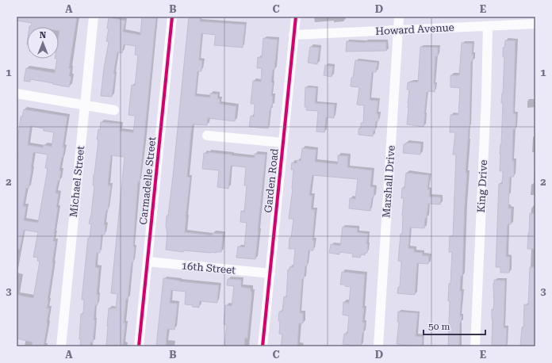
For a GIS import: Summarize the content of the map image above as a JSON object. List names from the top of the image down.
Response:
{
  "streets": {
    "street": [
      "Howard Avenue",
      "Carmadelle Street",
      "Garden Road",
      "Michael Street",
      "Marshall Drive",
      "King Drive",
      "16th Street"
    ]
  },
  "crossings": [
    ["Howard Avenue", "Garden Road"],
    ["Howard Avenue", "Marshall Drive"],
    ["Howard Avenue", "King Drive"],
    ["Carmadelle Street", "16th Street"],
    ["Garden Road", "16th Street"]
  ],
  "scale_bar": "50 m",
  "north": "top",
  "grid": {
    "columns": [
      "A",
      "B",
      "C",
      "D",
      "E"
    ],
    "rows": ["1", "2", "3"]
  }
}
